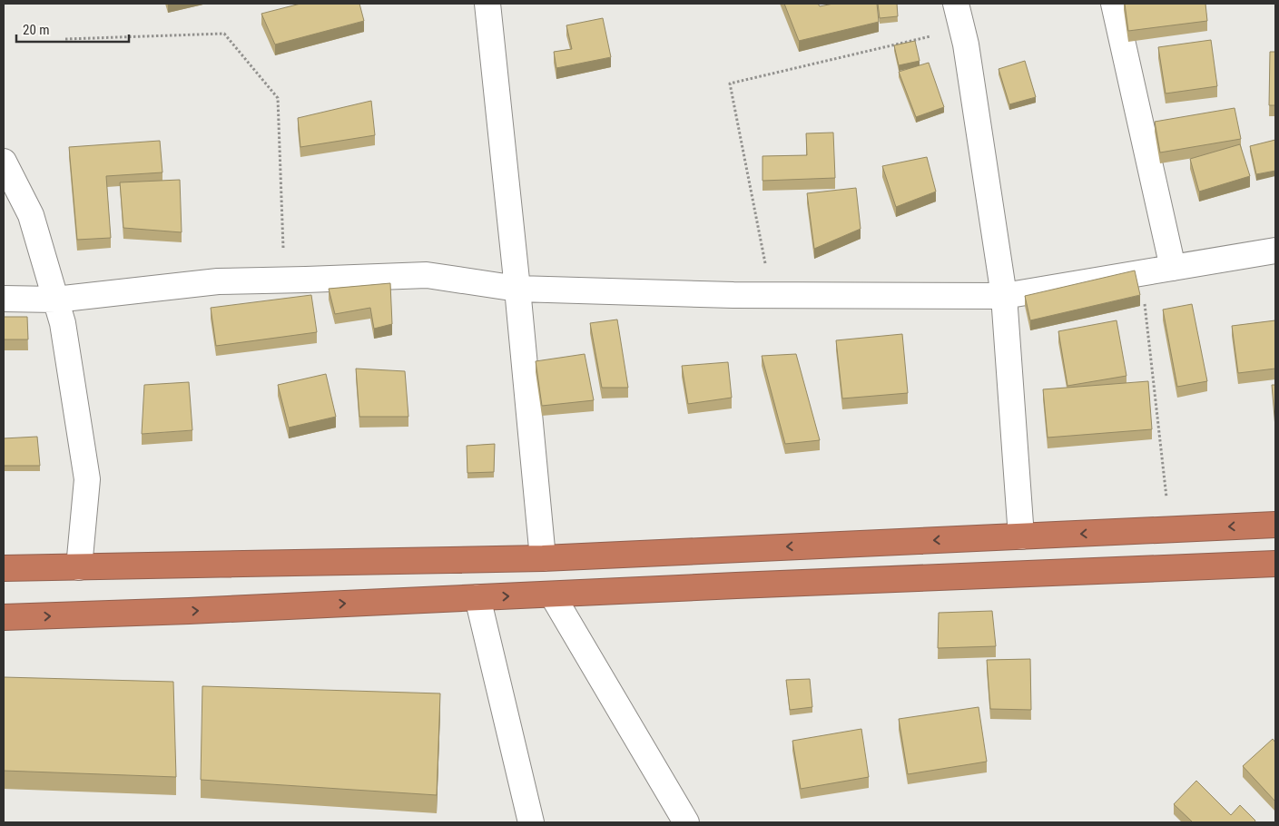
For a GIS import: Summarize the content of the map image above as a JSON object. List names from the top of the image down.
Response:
{
  "scale_bar": "20 m"
}
